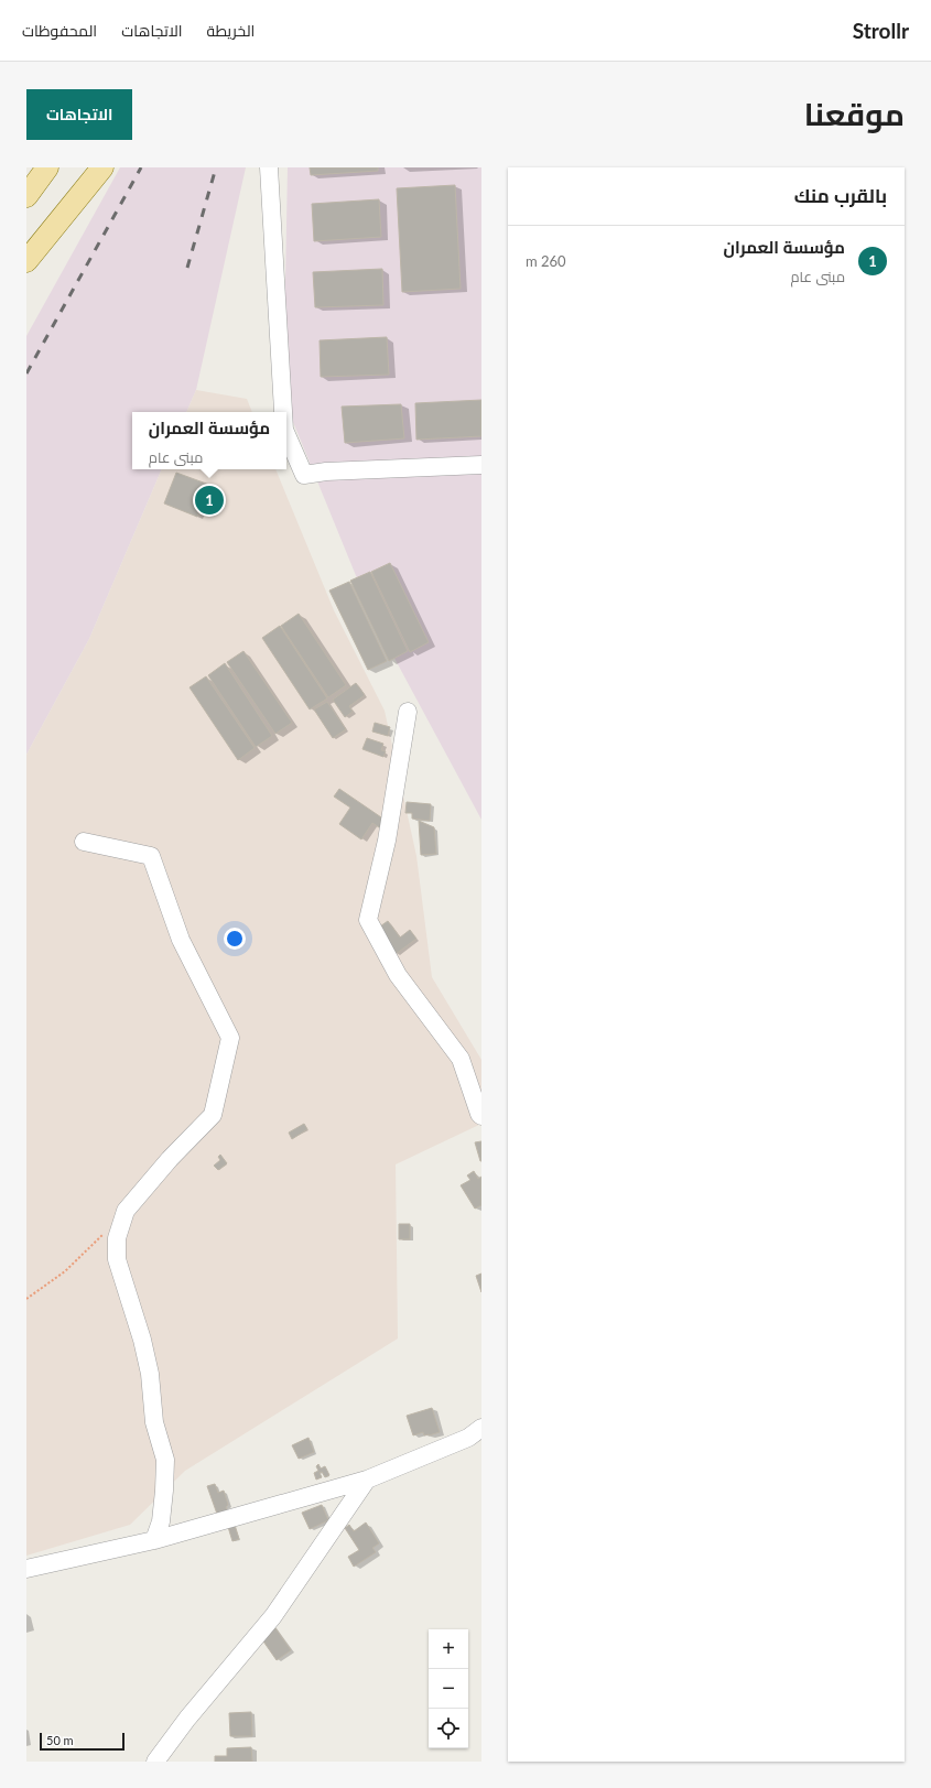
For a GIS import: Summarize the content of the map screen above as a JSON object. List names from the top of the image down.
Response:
{
  "scale_bar": "50 m",
  "page": {
    "header": "Strollr",
    "nav": ["الخريطة", "الاتجاهات", "المحفوظات"],
    "title": "موقعنا",
    "buttons": "الاتجاهات",
    "heading": "بالقرب منك",
    "list": [
      {
        "mark": "1",
        "name": "مؤسسة العمران",
        "note": "مبنى عام",
        "value": "260 m"
      }
    ],
    "popup": ["مؤسسة العمران", "مبنى عام"],
    "pins": "1",
    "map_buttons": ["+", "−"],
    "scale": "50 m"
  }
}
